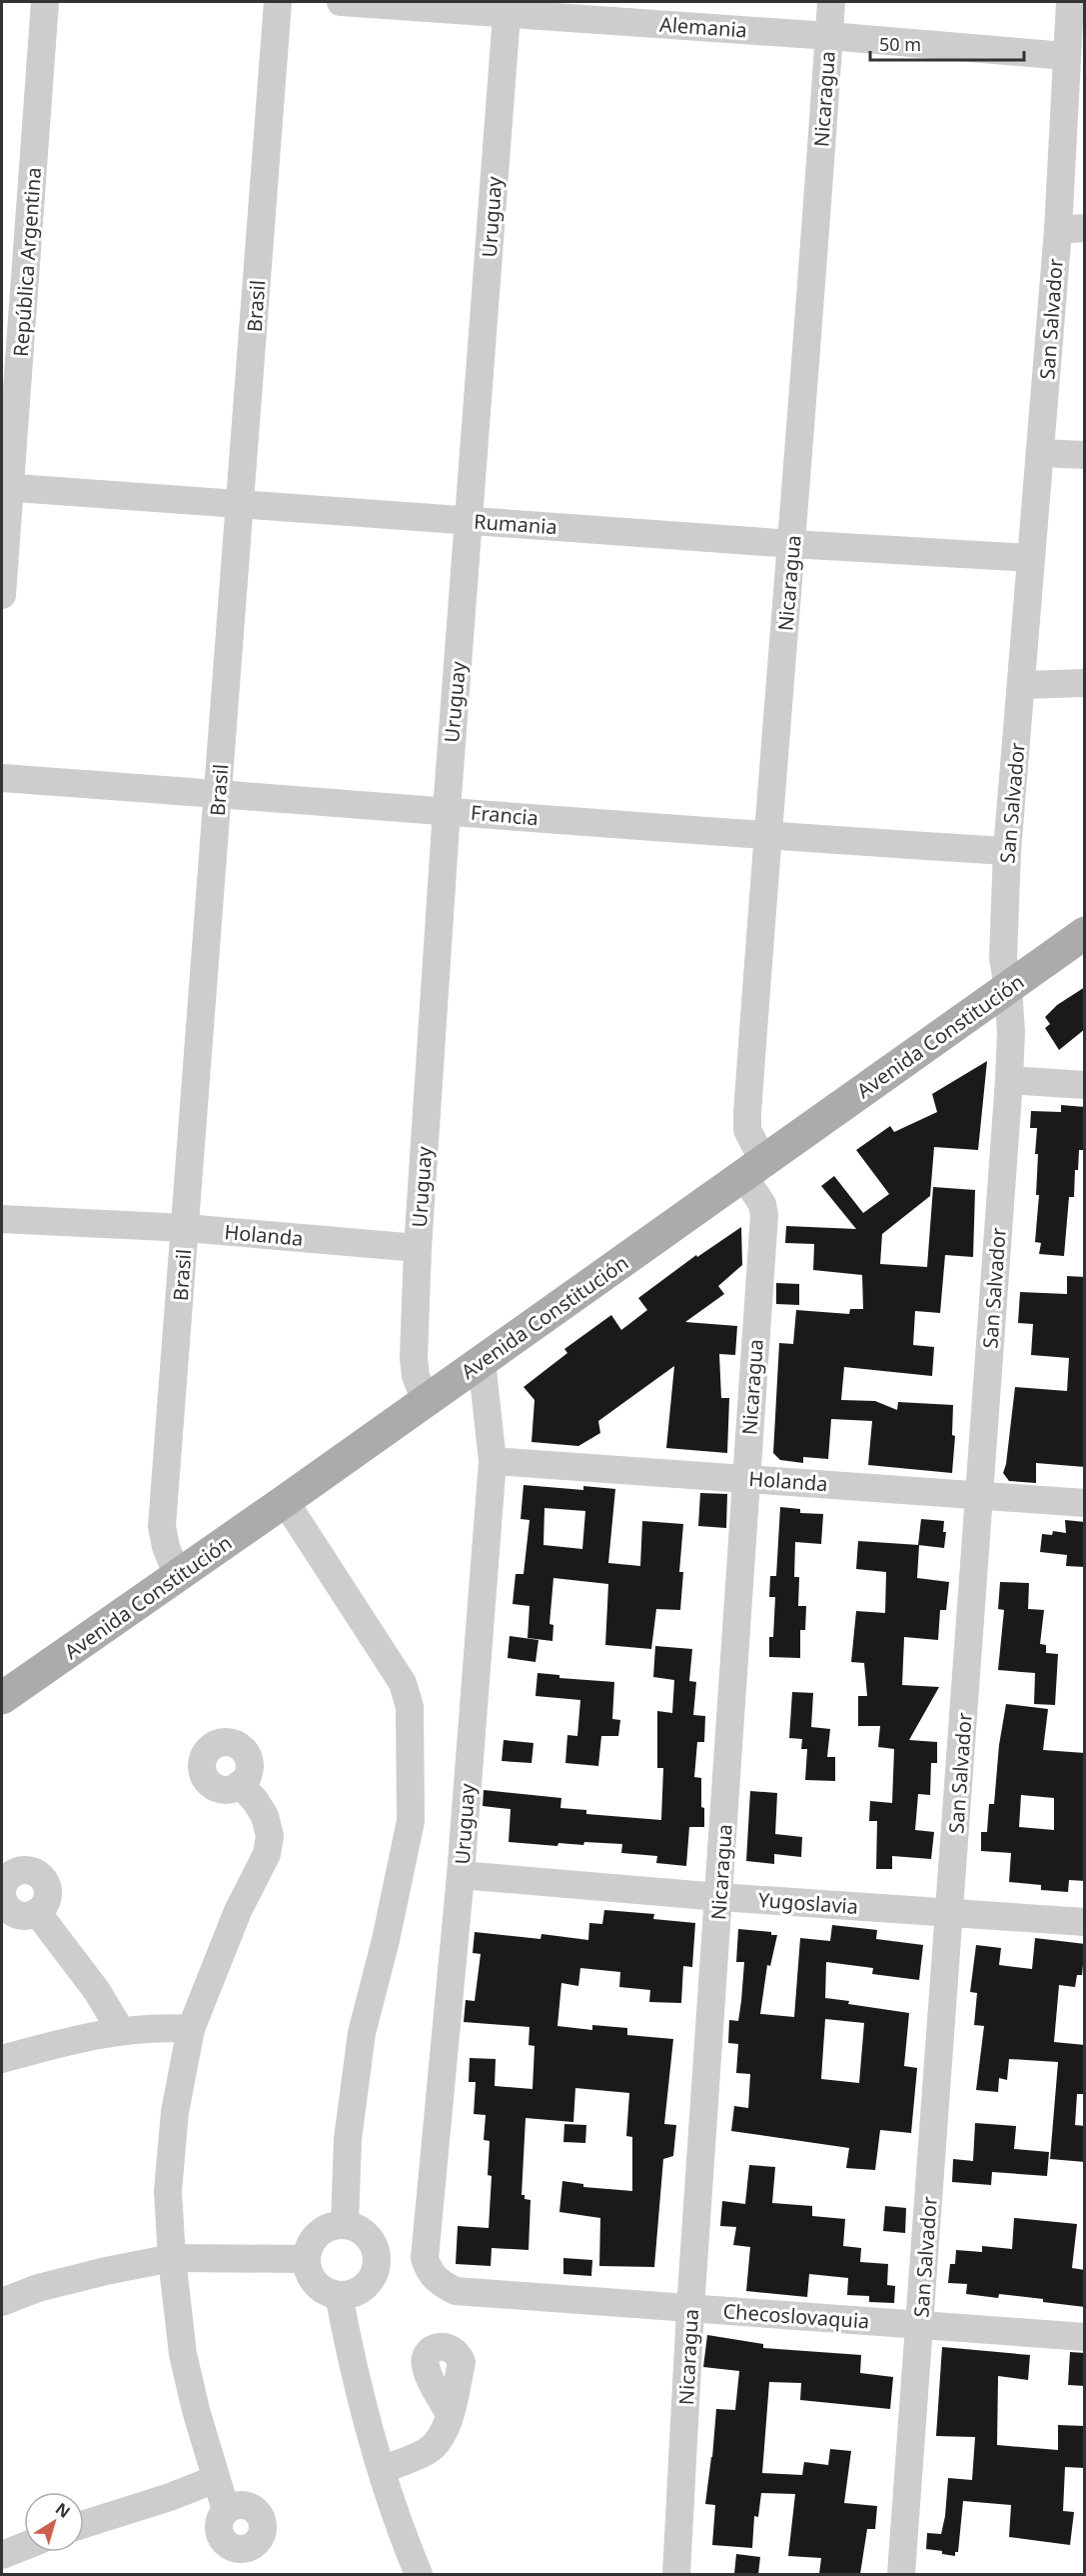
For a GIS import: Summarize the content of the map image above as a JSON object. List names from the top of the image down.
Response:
{
  "streets": {
    "main road": ["Avenida Constitución"],
    "street": [
      "Alemania",
      "Nicaragua",
      "Uruguay",
      "República Argentina",
      "Brasil",
      "San Salvador",
      "Rumania",
      "Francia",
      "Holanda",
      "Yugoslavia",
      "Checoslovaquia"
    ]
  },
  "crossings": [
    ["Alemania", "Nicaragua"],
    ["Alemania", "Uruguay"],
    ["Alemania", "San Salvador"],
    ["Nicaragua", "Rumania"],
    ["Nicaragua", "Francia"],
    ["Nicaragua", "Avenida Constitución"],
    ["Nicaragua", "Holanda"],
    ["Nicaragua", "Yugoslavia"],
    ["Nicaragua", "Checoslovaquia"],
    ["Uruguay", "Rumania"],
    ["Uruguay", "Francia"],
    ["Uruguay", "Avenida Constitución"],
    ["Uruguay", "Holanda"],
    ["Uruguay", "Yugoslavia"],
    ["Uruguay", "Checoslovaquia"],
    ["República Argentina", "Rumania"],
    ["Brasil", "Rumania"],
    ["Brasil", "Francia"],
    ["Brasil", "Avenida Constitución"],
    ["Brasil", "Holanda"],
    ["San Salvador", "Rumania"],
    ["San Salvador", "Francia"],
    ["San Salvador", "Avenida Constitución"],
    ["San Salvador", "Holanda"],
    ["San Salvador", "Yugoslavia"],
    ["San Salvador", "Checoslovaquia"]
  ],
  "scale_bar": "50 m",
  "north": "top right"
}
